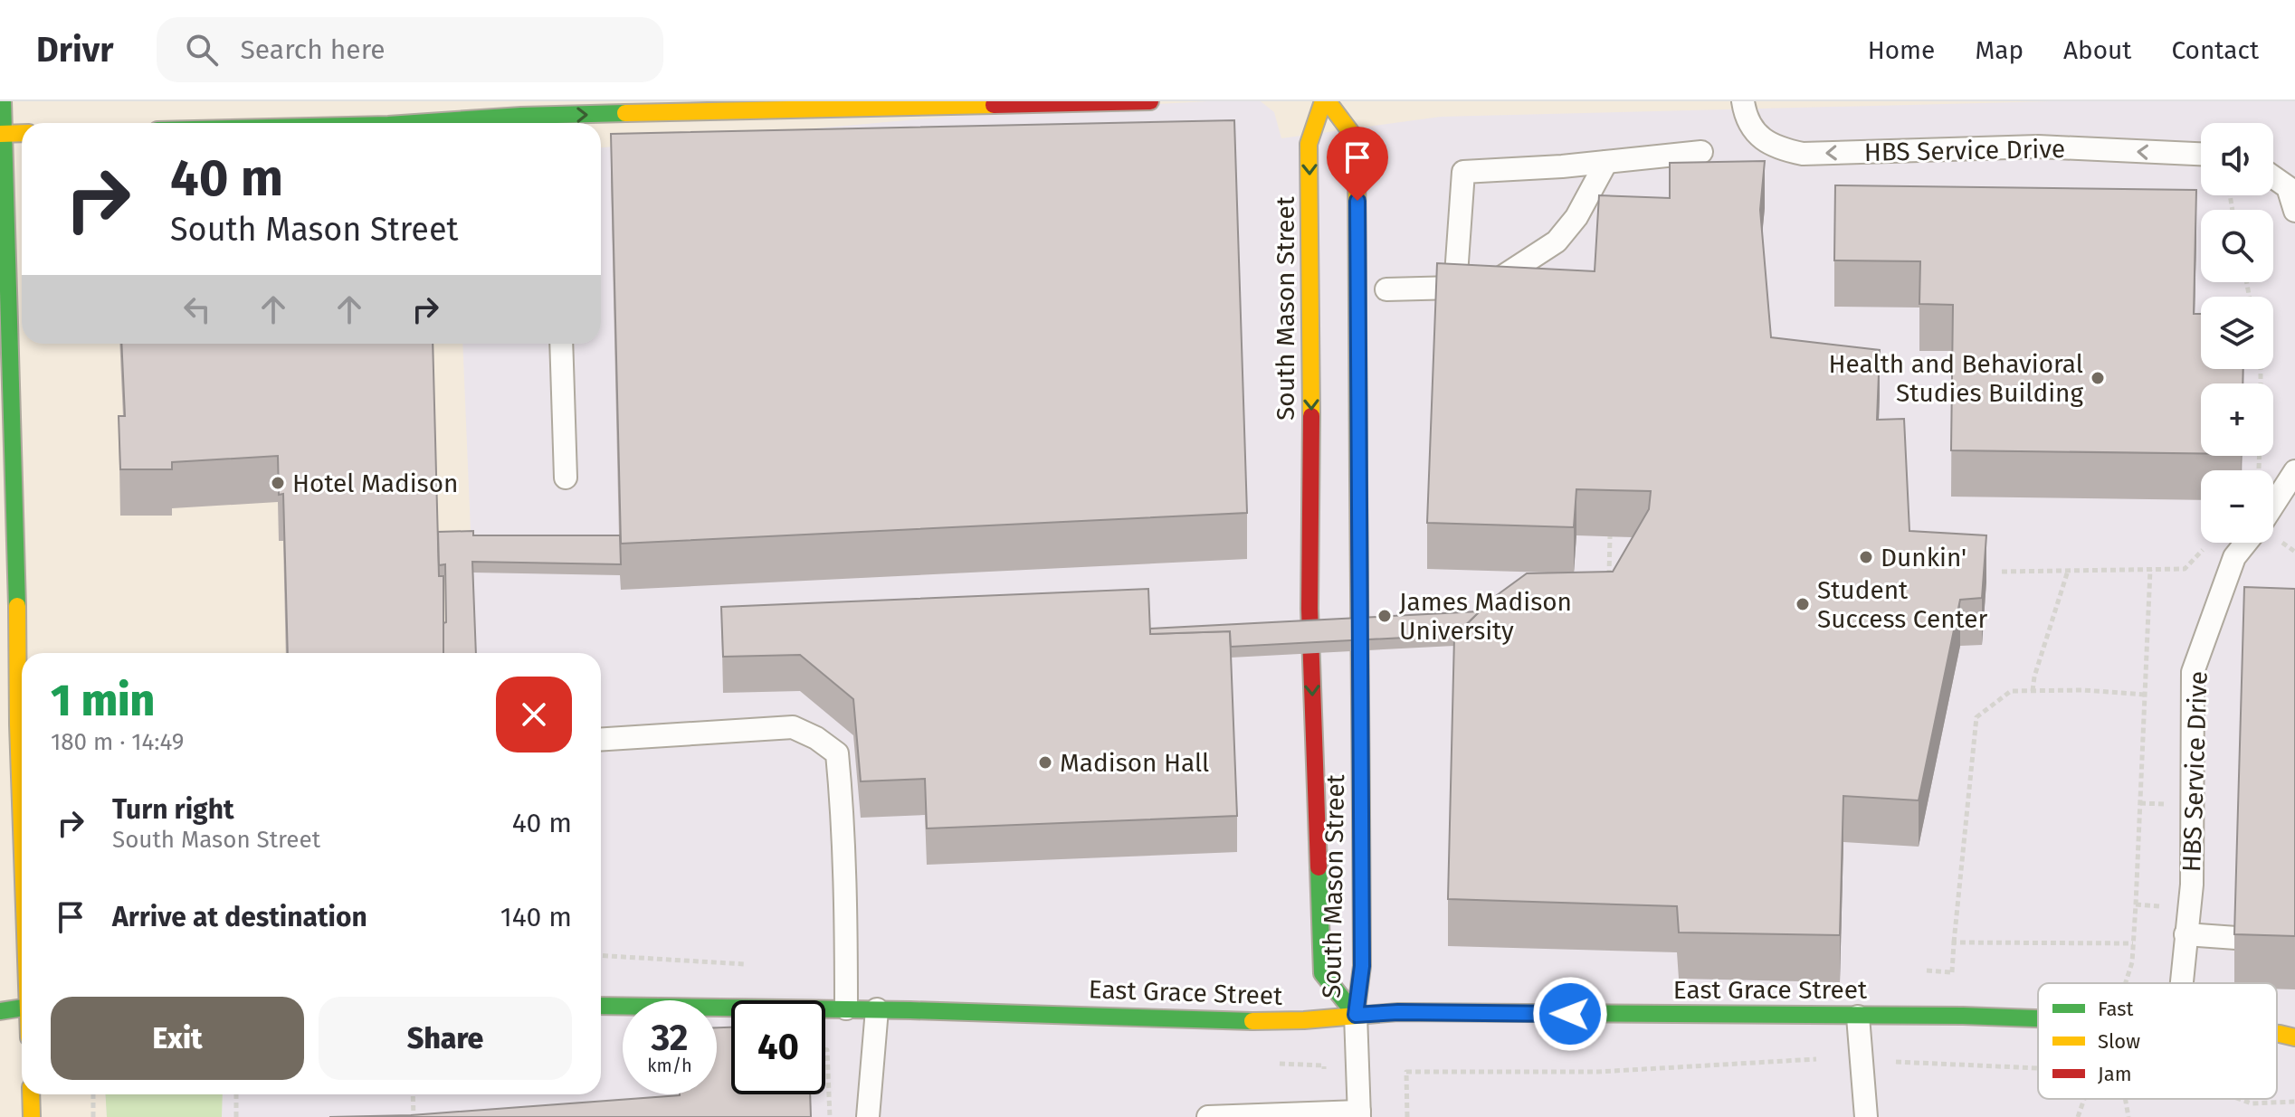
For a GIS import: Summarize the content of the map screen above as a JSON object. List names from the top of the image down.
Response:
{
  "streets": {
    "street": ["South Mason Street", "East Grace Street"],
    "lane": ["HBS Service Drive"]
  },
  "crossings": [
    ["South Mason Street", "East Grace Street"]
  ],
  "one_way": ["HBS Service Drive"],
  "places": [
    "Health and Behavioral Studies Building",
    "Hotel Madison",
    "Dunkin'",
    "Student Success Center",
    "James Madison University",
    "Madison Hall"
  ],
  "legend": ["Fast", "Slow", "Jam"],
  "page": {
    "header": "Drivr",
    "search": "Search here",
    "nav": [
      "Home",
      "Map",
      "About",
      "Contact"
    ],
    "map_buttons": ["+", "−"],
    "turn": ["40 m", "South Mason Street"],
    "heading": ["1 min", "180 m · 14:49"],
    "list": [
      {
        "name": "Turn right",
        "note": "South Mason Street",
        "value": "40 m"
      },
      {
        "name": "Arrive at destination",
        "value": "140 m"
      }
    ],
    "buttons": ["Exit", "Share"],
    "speed": "32 km/h",
    "limit": "40"
  }
}
